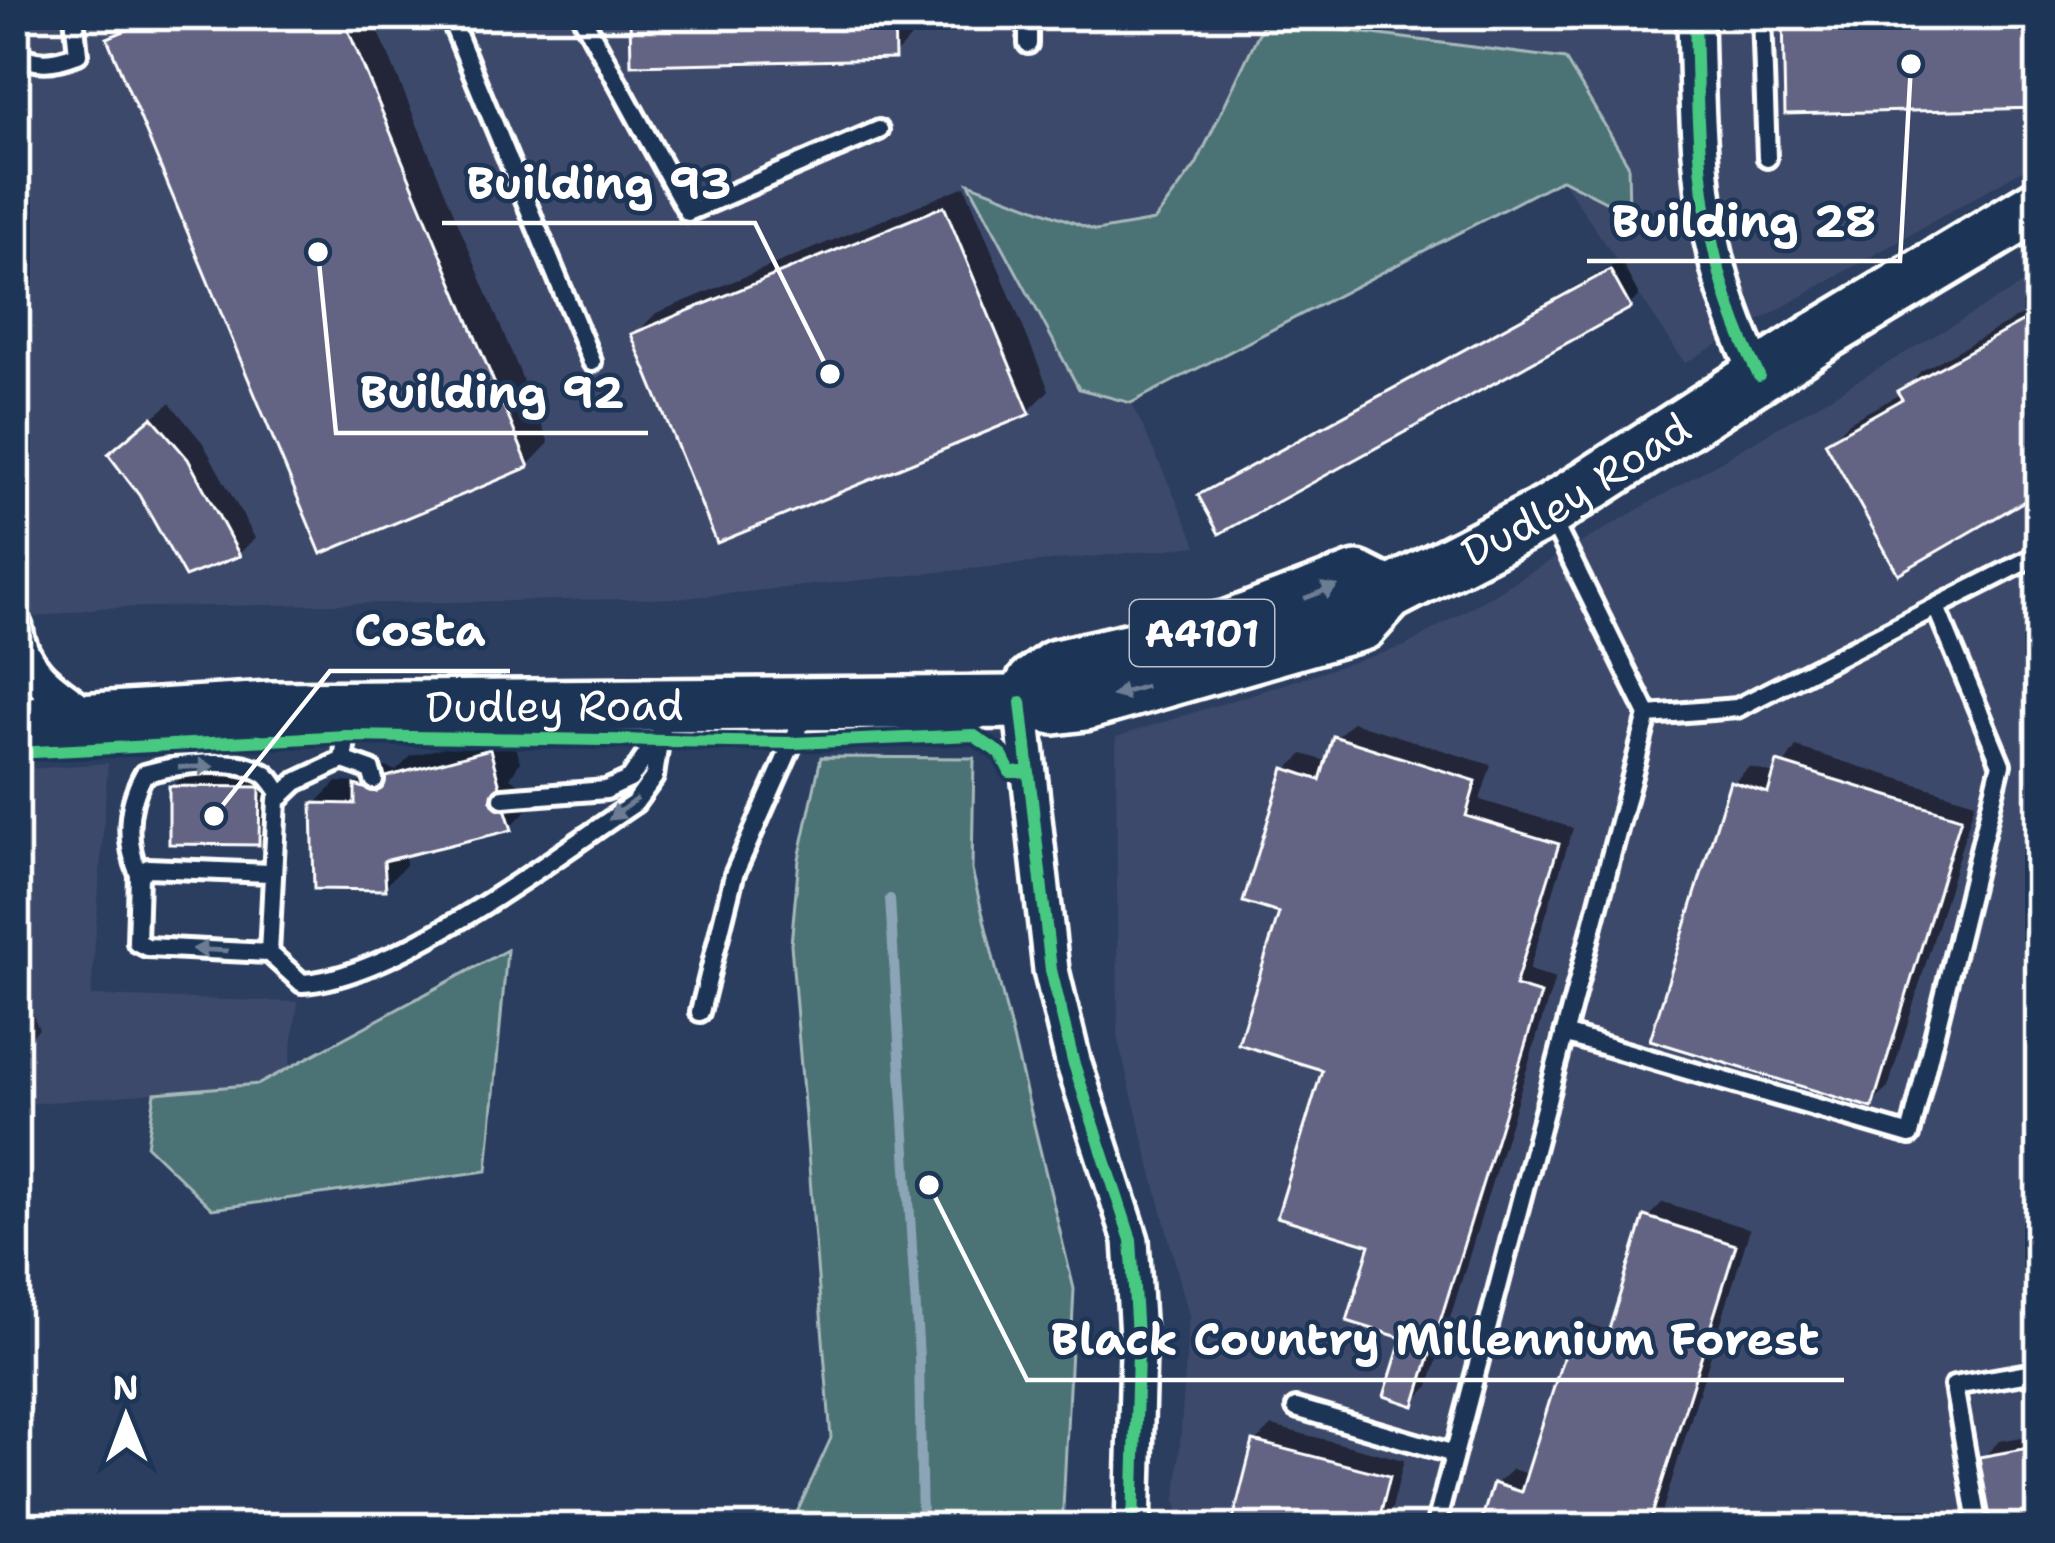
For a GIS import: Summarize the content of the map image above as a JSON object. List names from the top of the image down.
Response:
{
  "streets": {
    "main road": ["Dudley Road", "A4101"]
  },
  "crossings": [
    ["Dudley Road", "A4101"]
  ],
  "places": [
    "Building 28",
    "Building 92",
    "Building 93",
    "Costa",
    "Black Country Millennium Forest"
  ],
  "north": "top"
}
